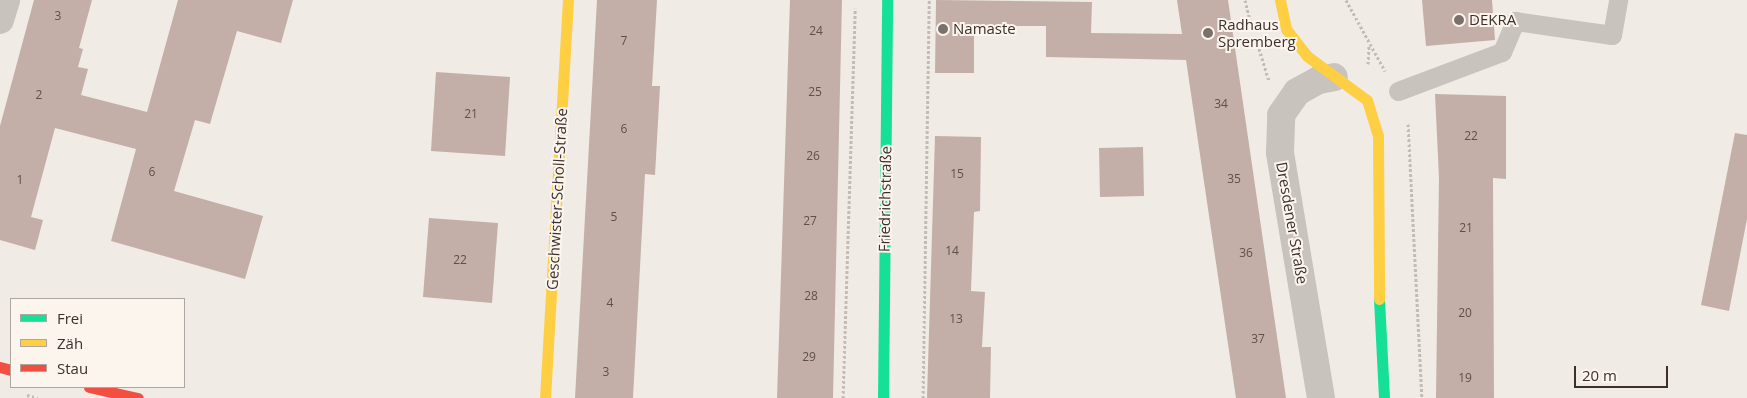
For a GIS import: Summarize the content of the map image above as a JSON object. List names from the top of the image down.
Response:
{
  "streets": {
    "street": ["Geschwister-Scholl-Straße", "Friedrichstraße", "Dresdener Straße"]
  },
  "places": ["DEKRA", "Namaste", "Radhaus Spremberg"],
  "house_numbers": [
    "3",
    "24",
    "7",
    "25",
    "2",
    "34",
    "21",
    "6",
    "22",
    "26",
    "6",
    "15",
    "35",
    "1",
    "5",
    "27",
    "21",
    "14",
    "36",
    "22",
    "28",
    "4",
    "20",
    "13",
    "37",
    "29",
    "3",
    "19"
  ],
  "legend": ["Frei", "Zäh", "Stau"],
  "scale_bar": "20 m"
}
